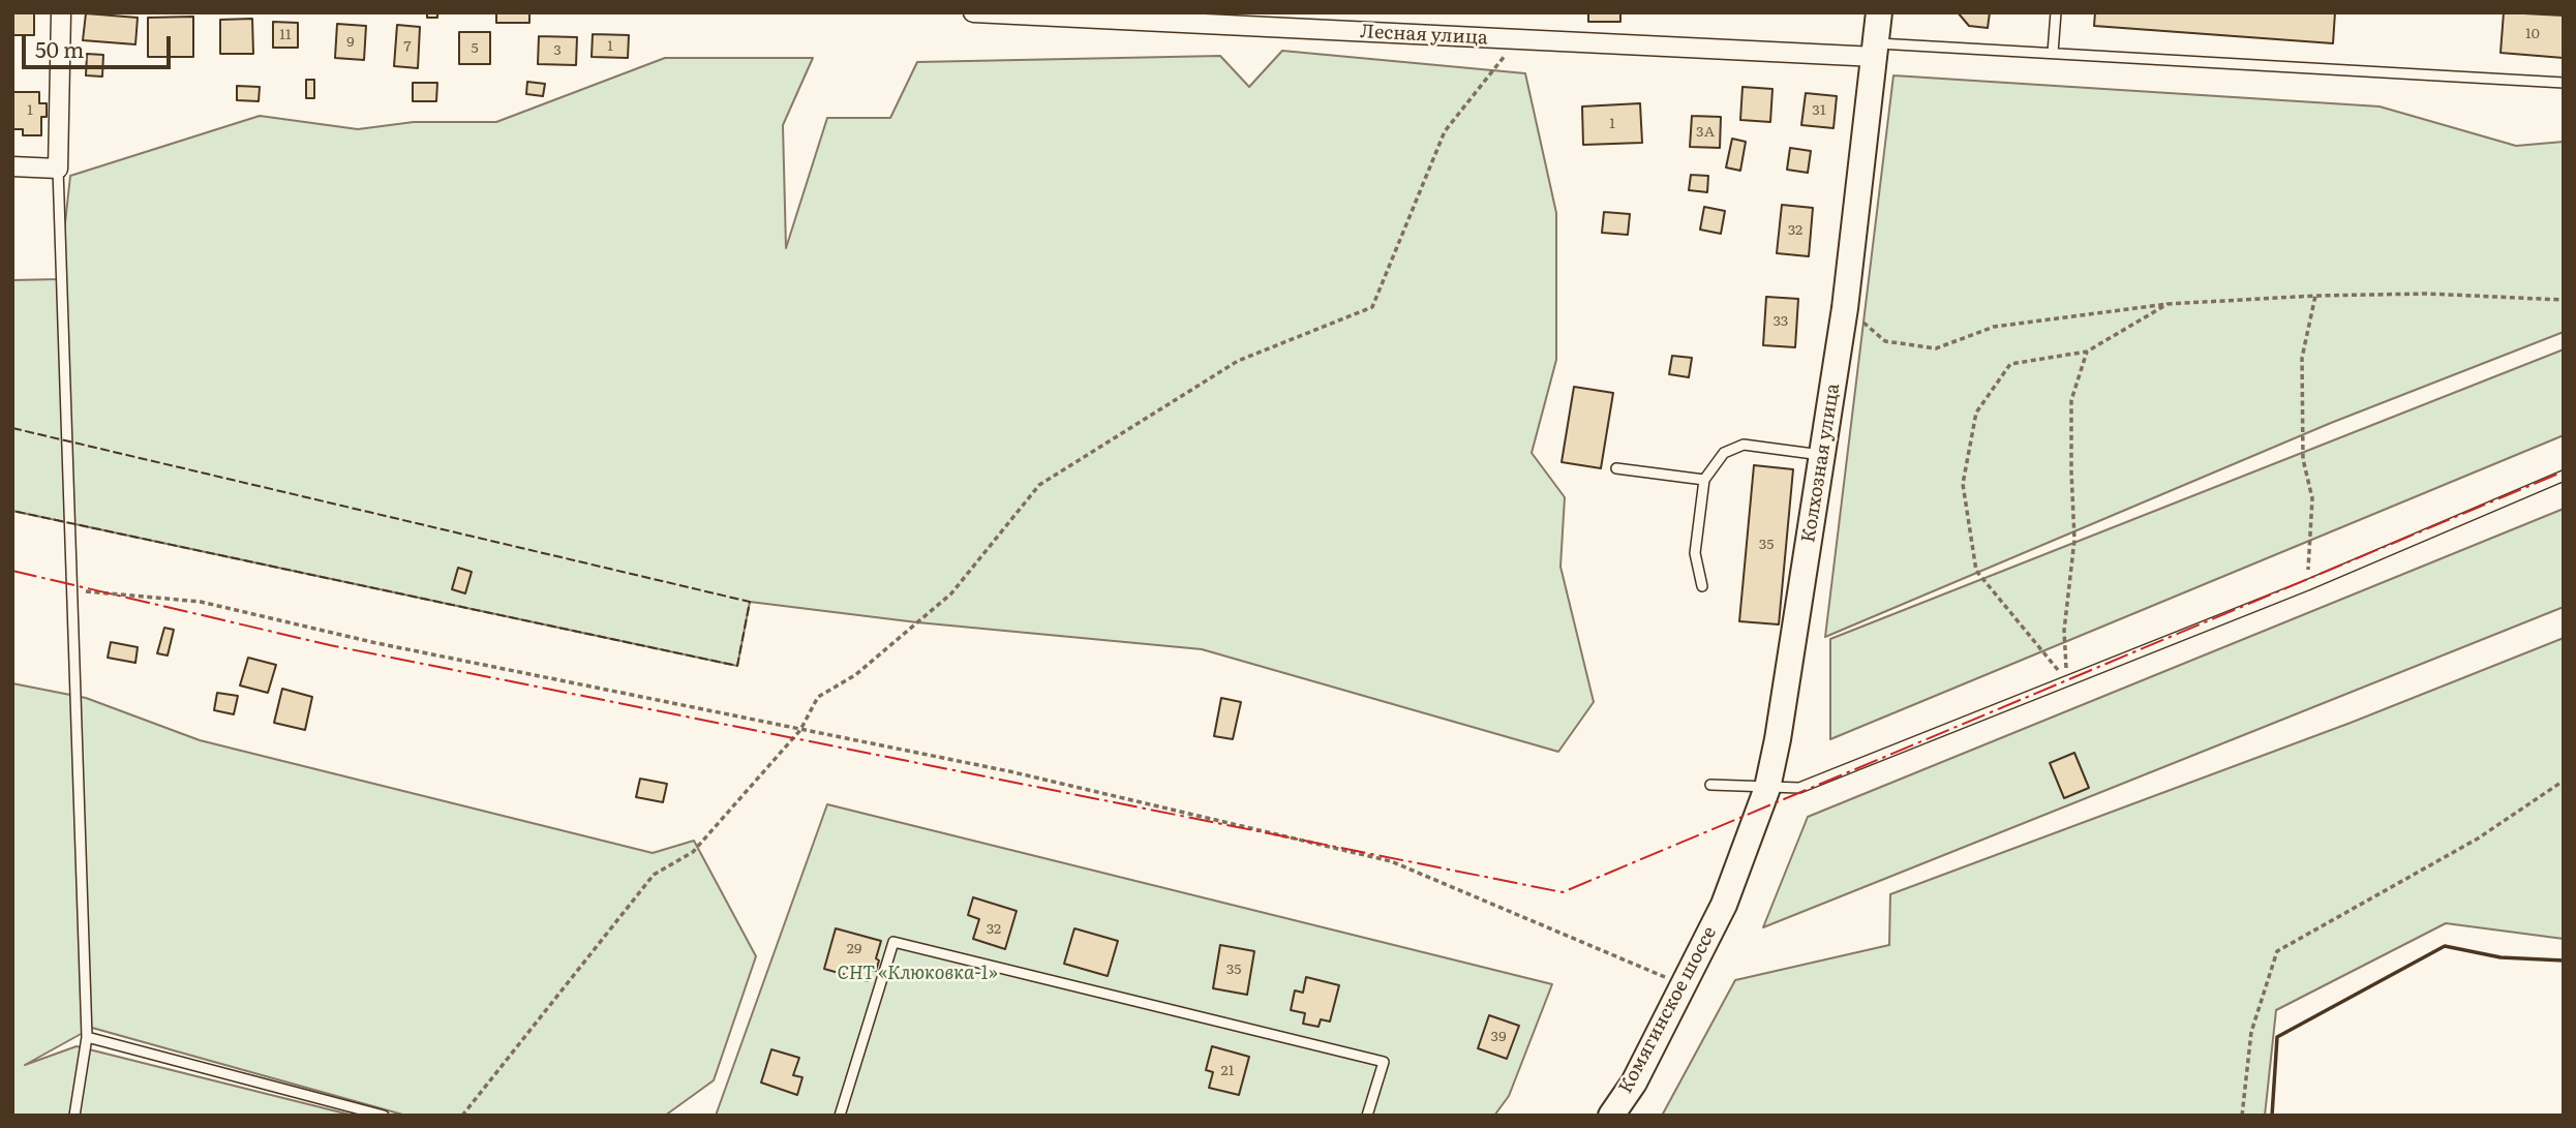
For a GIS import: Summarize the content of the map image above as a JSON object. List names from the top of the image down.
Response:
{
  "streets": {
    "street": ["Лесная улица", "Колхозная улица", "Комягинское шоссе"]
  },
  "crossings": [
    ["Лесная улица", "Колхозная улица"],
    ["Колхозная улица", "Комягинское шоссе"]
  ],
  "parks": ["СНТ «Клюковка-1»"],
  "house_numbers": [
    "10",
    "11",
    "9",
    "7",
    "1",
    "5",
    "3",
    "1",
    "31",
    "1",
    "3А",
    "32",
    "33",
    "35",
    "32",
    "29",
    "35",
    "39",
    "21"
  ],
  "scale_bar": "50 m"
}
